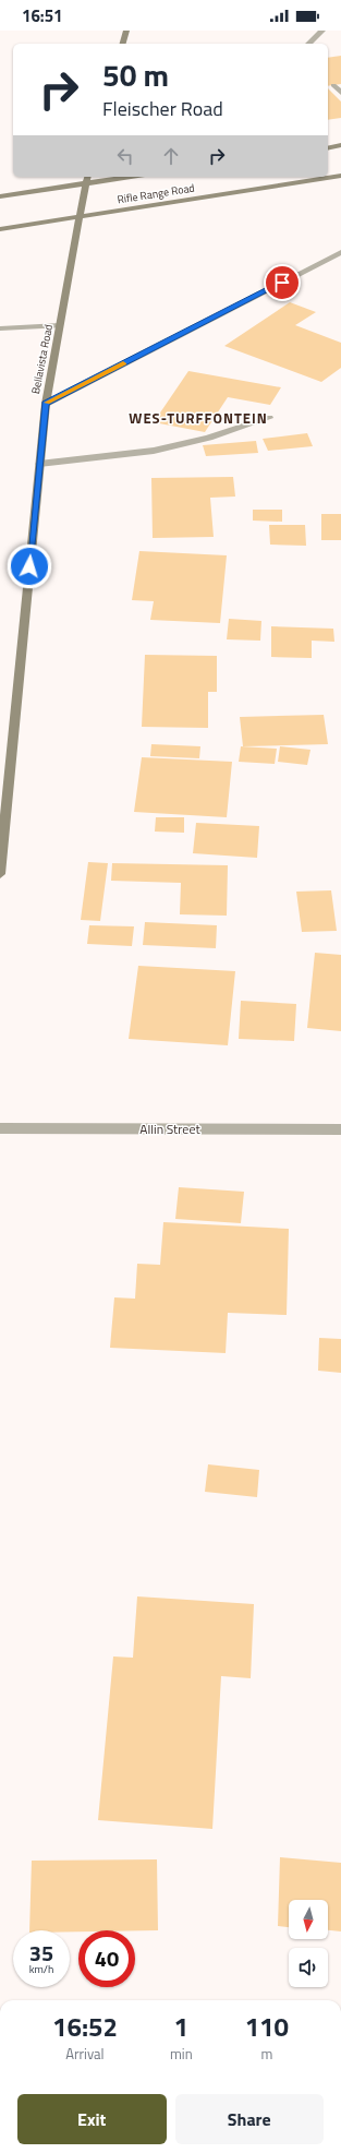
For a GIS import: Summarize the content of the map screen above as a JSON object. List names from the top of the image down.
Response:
{
  "streets": {
    "street": ["Rifle Range Road", "Bellavista Road", "Allin Street"]
  },
  "crossings": [
    ["Rifle Range Road", "Bellavista Road"]
  ],
  "districts": ["WES-TURFFONTEIN"],
  "north": "bottom",
  "page": {
    "status": "16:51",
    "turn": ["50 m", "Fleischer Road"],
    "speed": "35 km/h",
    "limit": "40",
    "eta": [
      "16:52",
      "Arrival",
      "1",
      "min",
      "110",
      "m"
    ],
    "buttons": ["Exit", "Share"]
  }
}
